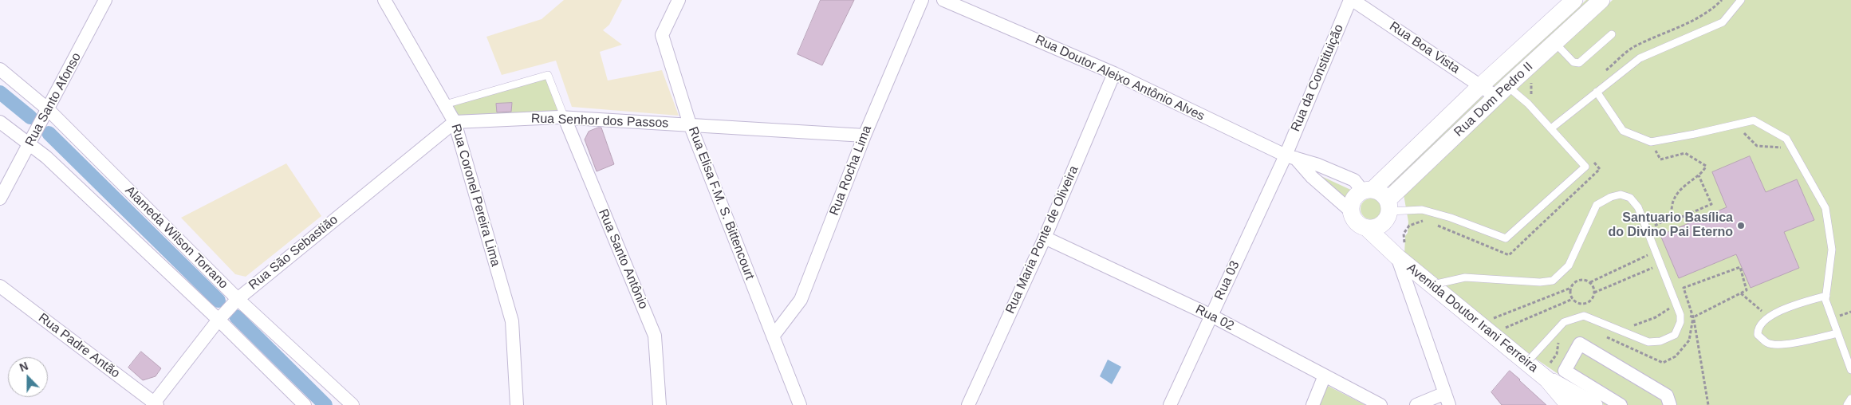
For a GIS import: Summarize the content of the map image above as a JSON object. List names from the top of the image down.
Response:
{
  "streets": {
    "street": [
      "Rua Boa Vista",
      "Rua Doutor Aleixo Antônio Alves",
      "Rua da Constituição",
      "Rua Santo Afonso",
      "Rua Dom Pedro II",
      "Rua Senhor dos Passos",
      "Rua Rocha Lima",
      "Rua Coronel Pereira Lima",
      "Rua Elisa F.M. S. Bittencourt",
      "Alameda Wilson Torrano",
      "Rua Maria Ponte de Oliveira",
      "Rua São Sebastião",
      "Rua Santo Antônio",
      "Rua 03",
      "Rua 02",
      "Avenida Doutor Irani Ferreira",
      "Rua Padre Antão"
    ]
  },
  "crossings": [
    ["Rua Boa Vista", "Rua da Constituição"],
    ["Rua Boa Vista", "Rua Dom Pedro II"],
    ["Rua Doutor Aleixo Antônio Alves", "Rua da Constituição"],
    ["Rua Doutor Aleixo Antônio Alves", "Rua Dom Pedro II"],
    ["Rua Doutor Aleixo Antônio Alves", "Rua Maria Ponte de Oliveira"],
    ["Rua Doutor Aleixo Antônio Alves", "Rua 03"],
    ["Rua Doutor Aleixo Antônio Alves", "Avenida Doutor Irani Ferreira"],
    ["Rua da Constituição", "Rua 03"],
    ["Rua Santo Afonso", "Alameda Wilson Torrano"],
    ["Rua Dom Pedro II", "Avenida Doutor Irani Ferreira"],
    ["Rua Senhor dos Passos", "Rua Rocha Lima"],
    ["Rua Senhor dos Passos", "Rua Coronel Pereira Lima"],
    ["Rua Senhor dos Passos", "Rua Elisa F.M. S. Bittencourt"],
    ["Rua Senhor dos Passos", "Rua São Sebastião"],
    ["Rua Senhor dos Passos", "Rua Santo Antônio"],
    ["Rua Rocha Lima", "Rua Elisa F.M. S. Bittencourt"],
    ["Rua Coronel Pereira Lima", "Rua São Sebastião"],
    ["Alameda Wilson Torrano", "Rua São Sebastião"],
    ["Rua Maria Ponte de Oliveira", "Rua 02"],
    ["Rua São Sebastião", "Rua Padre Antão"],
    ["Rua 03", "Rua 02"]
  ],
  "places": ["Santuario Basílica do Divino Pai Eterno"],
  "north": "top"
}
